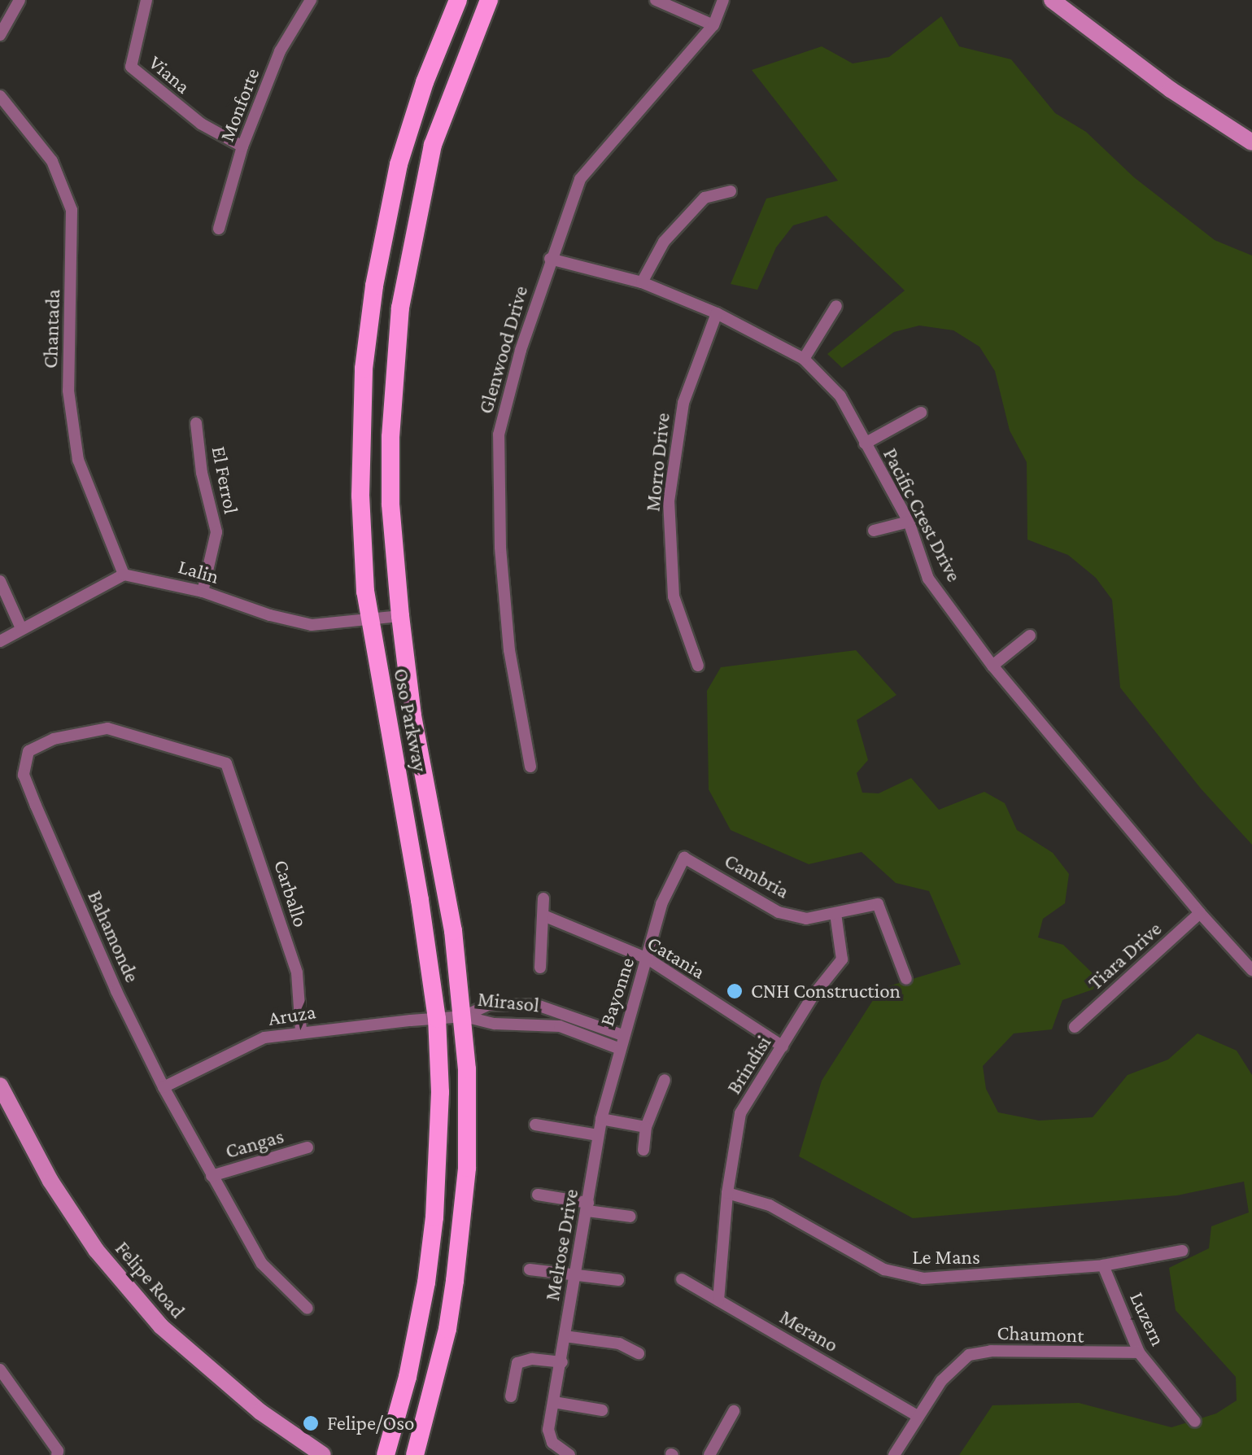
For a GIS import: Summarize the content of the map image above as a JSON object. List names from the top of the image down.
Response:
{
  "streets": {
    "main road": ["Oso Parkway", "Felipe Road"],
    "street": [
      "Viana",
      "Monforte",
      "Chantada",
      "Glenwood Drive",
      "Morro Drive",
      "El Ferrol",
      "Pacific Crest Drive",
      "Lalin",
      "Cambria",
      "Carballo",
      "Bahamonde",
      "Tiara Drive",
      "Catania",
      "Bayonne",
      "Mirasol",
      "Aruza",
      "Brindisi",
      "Cangas",
      "Melrose Drive",
      "Le Mans",
      "Luzern",
      "Merano",
      "Chaumont"
    ]
  },
  "crossings": [
    ["Viana", "Monforte"],
    ["Chantada", "Lalin"],
    ["Glenwood Drive", "Pacific Crest Drive"],
    ["Morro Drive", "Pacific Crest Drive"],
    ["El Ferrol", "Lalin"],
    ["Pacific Crest Drive", "Tiara Drive"],
    ["Lalin", "Oso Parkway"],
    ["Oso Parkway", "Mirasol"],
    ["Oso Parkway", "Aruza"],
    ["Cambria", "Bayonne"],
    ["Cambria", "Brindisi"],
    ["Carballo", "Bahamonde"],
    ["Carballo", "Aruza"],
    ["Bahamonde", "Aruza"],
    ["Bahamonde", "Cangas"],
    ["Catania", "Bayonne"],
    ["Catania", "Brindisi"],
    ["Bayonne", "Mirasol"],
    ["Bayonne", "Melrose Drive"],
    ["Mirasol", "Aruza"],
    ["Mirasol", "Melrose Drive"],
    ["Brindisi", "Le Mans"],
    ["Brindisi", "Merano"],
    ["Le Mans", "Luzern"],
    ["Luzern", "Chaumont"],
    ["Merano", "Chaumont"]
  ],
  "places": ["CNH Construction", "Felipe/Oso"]
}
